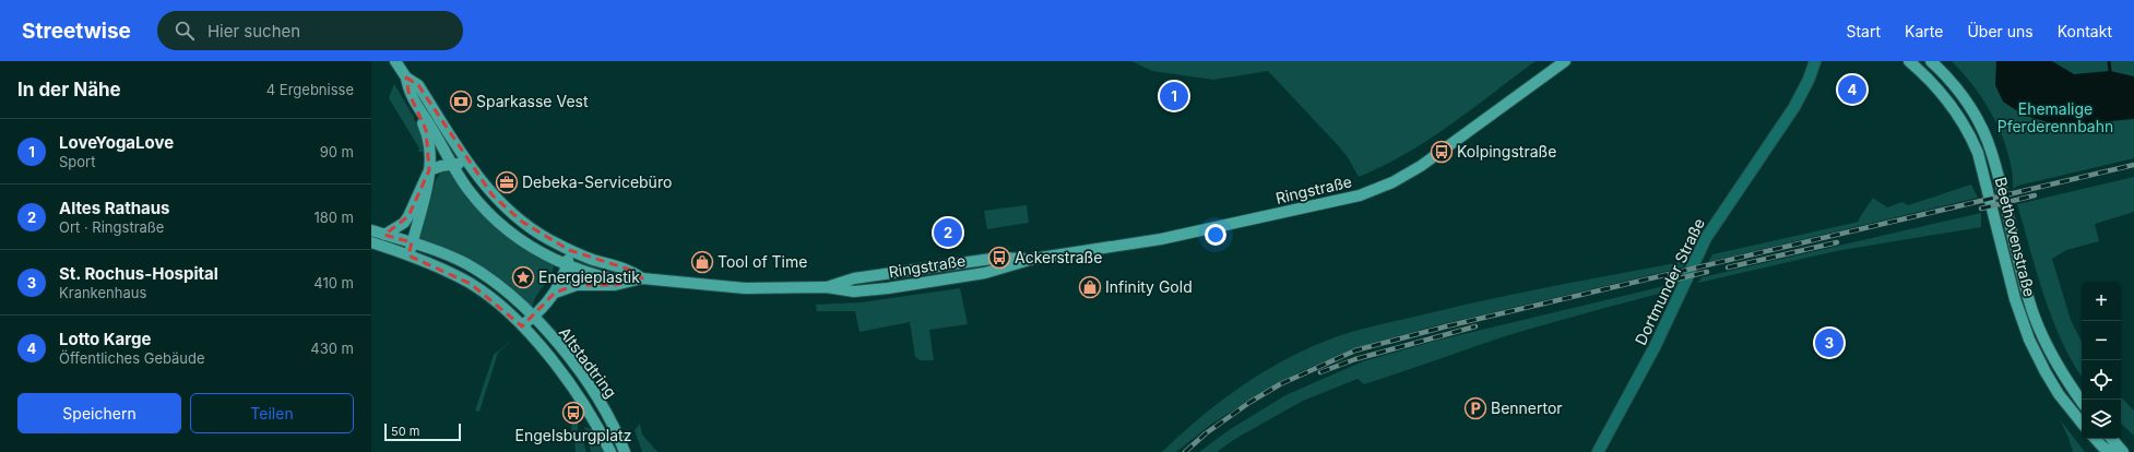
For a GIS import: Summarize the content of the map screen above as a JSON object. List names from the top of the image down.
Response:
{
  "streets": {
    "main road": ["Ringstraße", "Beethovenstraße", "Altstadtring"],
    "street": ["Dortmunder Straße"]
  },
  "parks": ["Ehemalige Pferderennbahn"],
  "places": {
    "bank": ["Sparkasse Vest"],
    "bus stop": ["Kolpingstraße", "Ackerstraße", "Engelsburgplatz"],
    "office": ["Debeka-Servicebüro"],
    "shop": ["Tool of Time", "Infinity Gold"],
    "place": ["Energieplastik"],
    "parking": ["Bennertor"]
  },
  "scale_bar": "50 m",
  "page": {
    "header": "Streetwise",
    "search": "Hier suchen",
    "nav": [
      "Start",
      "Karte",
      "Über uns",
      "Kontakt"
    ],
    "heading": ["In der Nähe", "4 Ergebnisse"],
    "pins": [
      "4",
      "1",
      "2",
      "3"
    ],
    "list": [
      {
        "mark": "1",
        "name": "LoveYogaLove",
        "note": "Sport",
        "value": "90 m"
      },
      {
        "mark": "2",
        "name": "Altes Rathaus",
        "note": "Ort · Ringstraße",
        "value": "180 m"
      },
      {
        "mark": "3",
        "name": "St. Rochus-Hospital",
        "note": "Krankenhaus",
        "value": "410 m"
      },
      {
        "mark": "4",
        "name": "Lotto Karge",
        "note": "Öffentliches Gebäude",
        "value": "430 m"
      }
    ],
    "map_buttons": ["+", "−"],
    "buttons": ["Speichern", "Teilen"],
    "scale": "50 m"
  }
}
